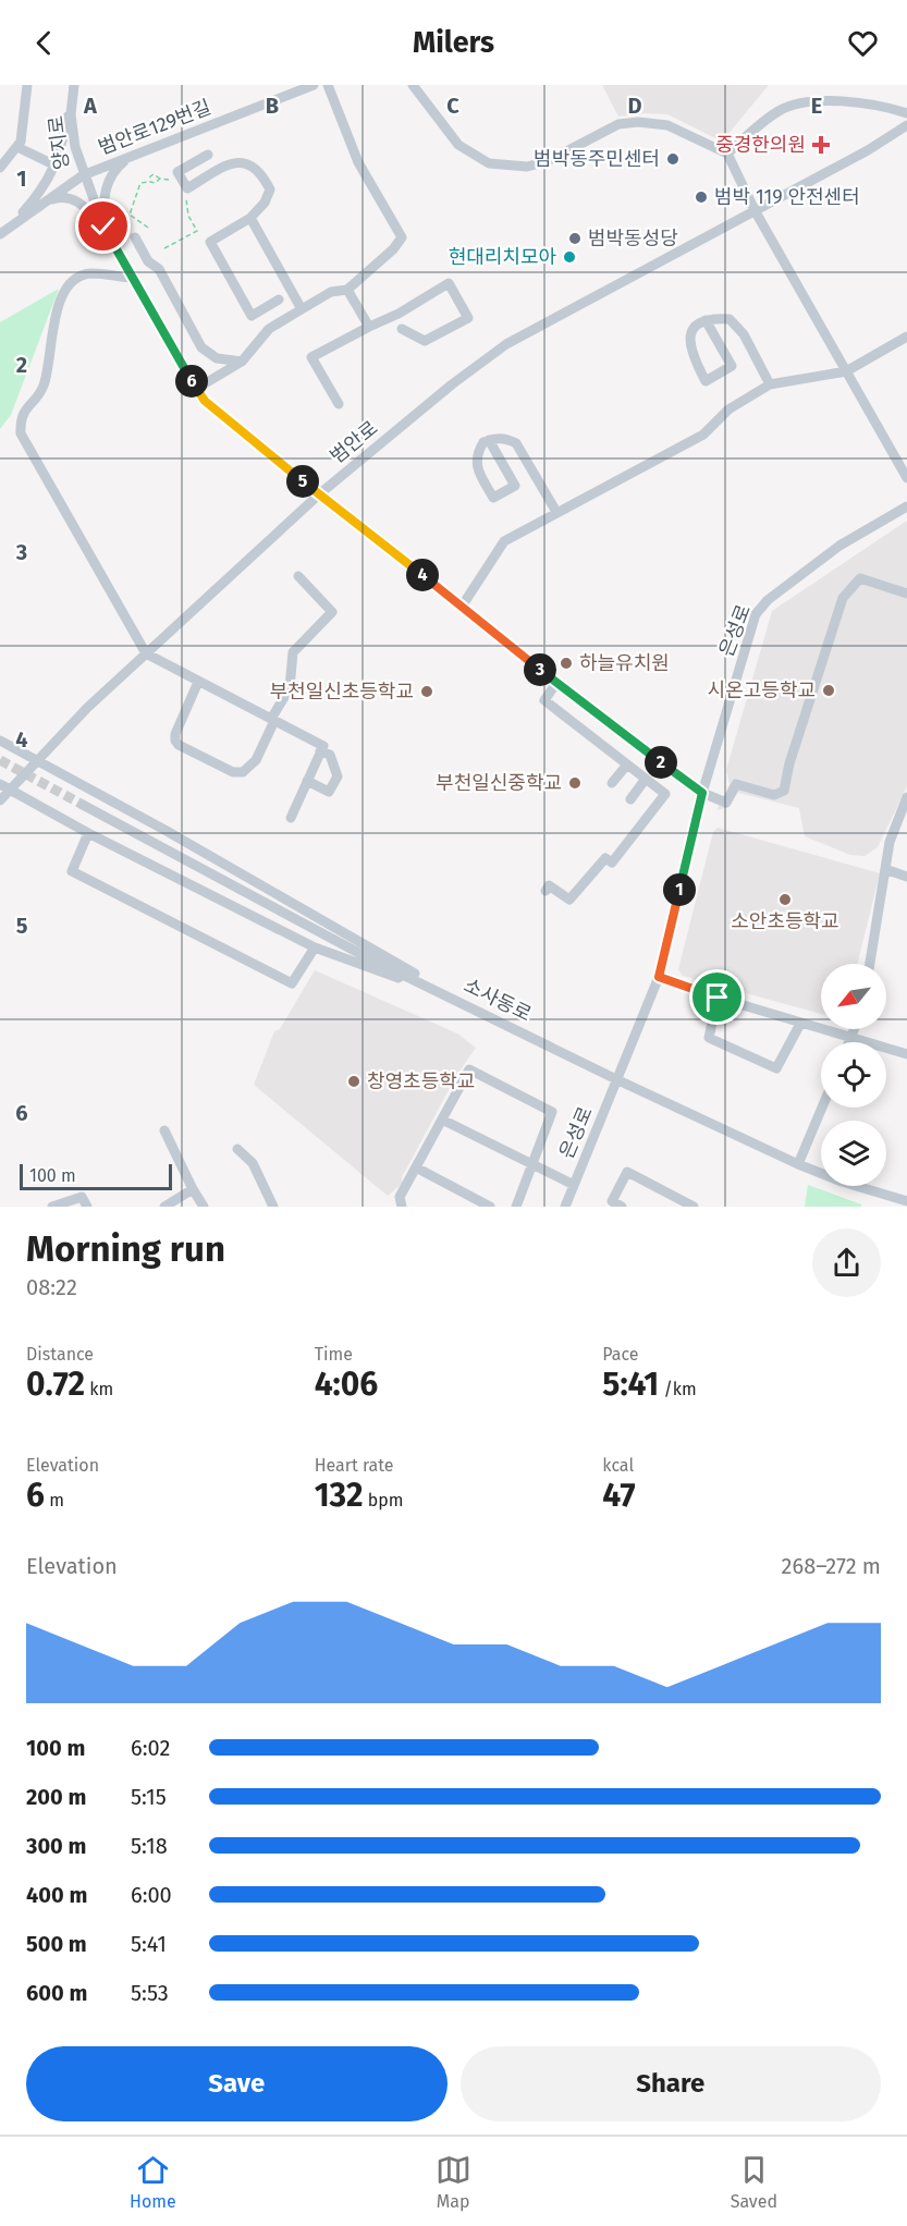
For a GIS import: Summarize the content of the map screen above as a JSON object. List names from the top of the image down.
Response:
{
  "streets": {
    "street": [
      "범안로129번길",
      "양지로",
      "범안로",
      "은성로",
      "소사동로"
    ]
  },
  "crossings": [
    ["범안로129번길", "양지로"],
    ["은성로", "소사동로"]
  ],
  "places": {
    "health": ["중경한의원"],
    "other": [
      "범박동주민센터",
      "범박 119 안전센터",
      "범박동성당",
      "현대리치모아",
      "하늘유치원",
      "시온고등학교",
      "부천일신초등학교",
      "부천일신중학교",
      "소안초등학교",
      "창영초등학교"
    ]
  },
  "scale_bar": "100 m",
  "north": "bottom left",
  "page": {
    "header": "Milers",
    "pins": [
      "6",
      "5",
      "4",
      "3",
      "2",
      "1"
    ],
    "scale": "100 m",
    "heading": ["Morning run", "08:22"],
    "stats": [
      ["Distance", "0.72 km"],
      ["Time", "4:06"],
      ["Pace", "5:41 /km"],
      ["Elevation", "6 m"],
      ["Heart rate", "132 bpm"],
      ["kcal", "47"]
    ],
    "chart": ["Elevation", "268–272 m"],
    "list": [
      {
        "name": "100 m",
        "note": "6:02"
      },
      {
        "name": "200 m",
        "note": "5:15"
      },
      {
        "name": "300 m",
        "note": "5:18"
      },
      {
        "name": "400 m",
        "note": "6:00"
      },
      {
        "name": "500 m",
        "note": "5:41"
      },
      {
        "name": "600 m",
        "note": "5:53"
      }
    ],
    "buttons": ["Save", "Share"],
    "tabs": ["Home", "Map", "Saved"]
  },
  "grid": {
    "columns": [
      "A",
      "B",
      "C",
      "D",
      "E"
    ],
    "rows": [
      "1",
      "2",
      "3",
      "4",
      "5",
      "6"
    ]
  }
}
